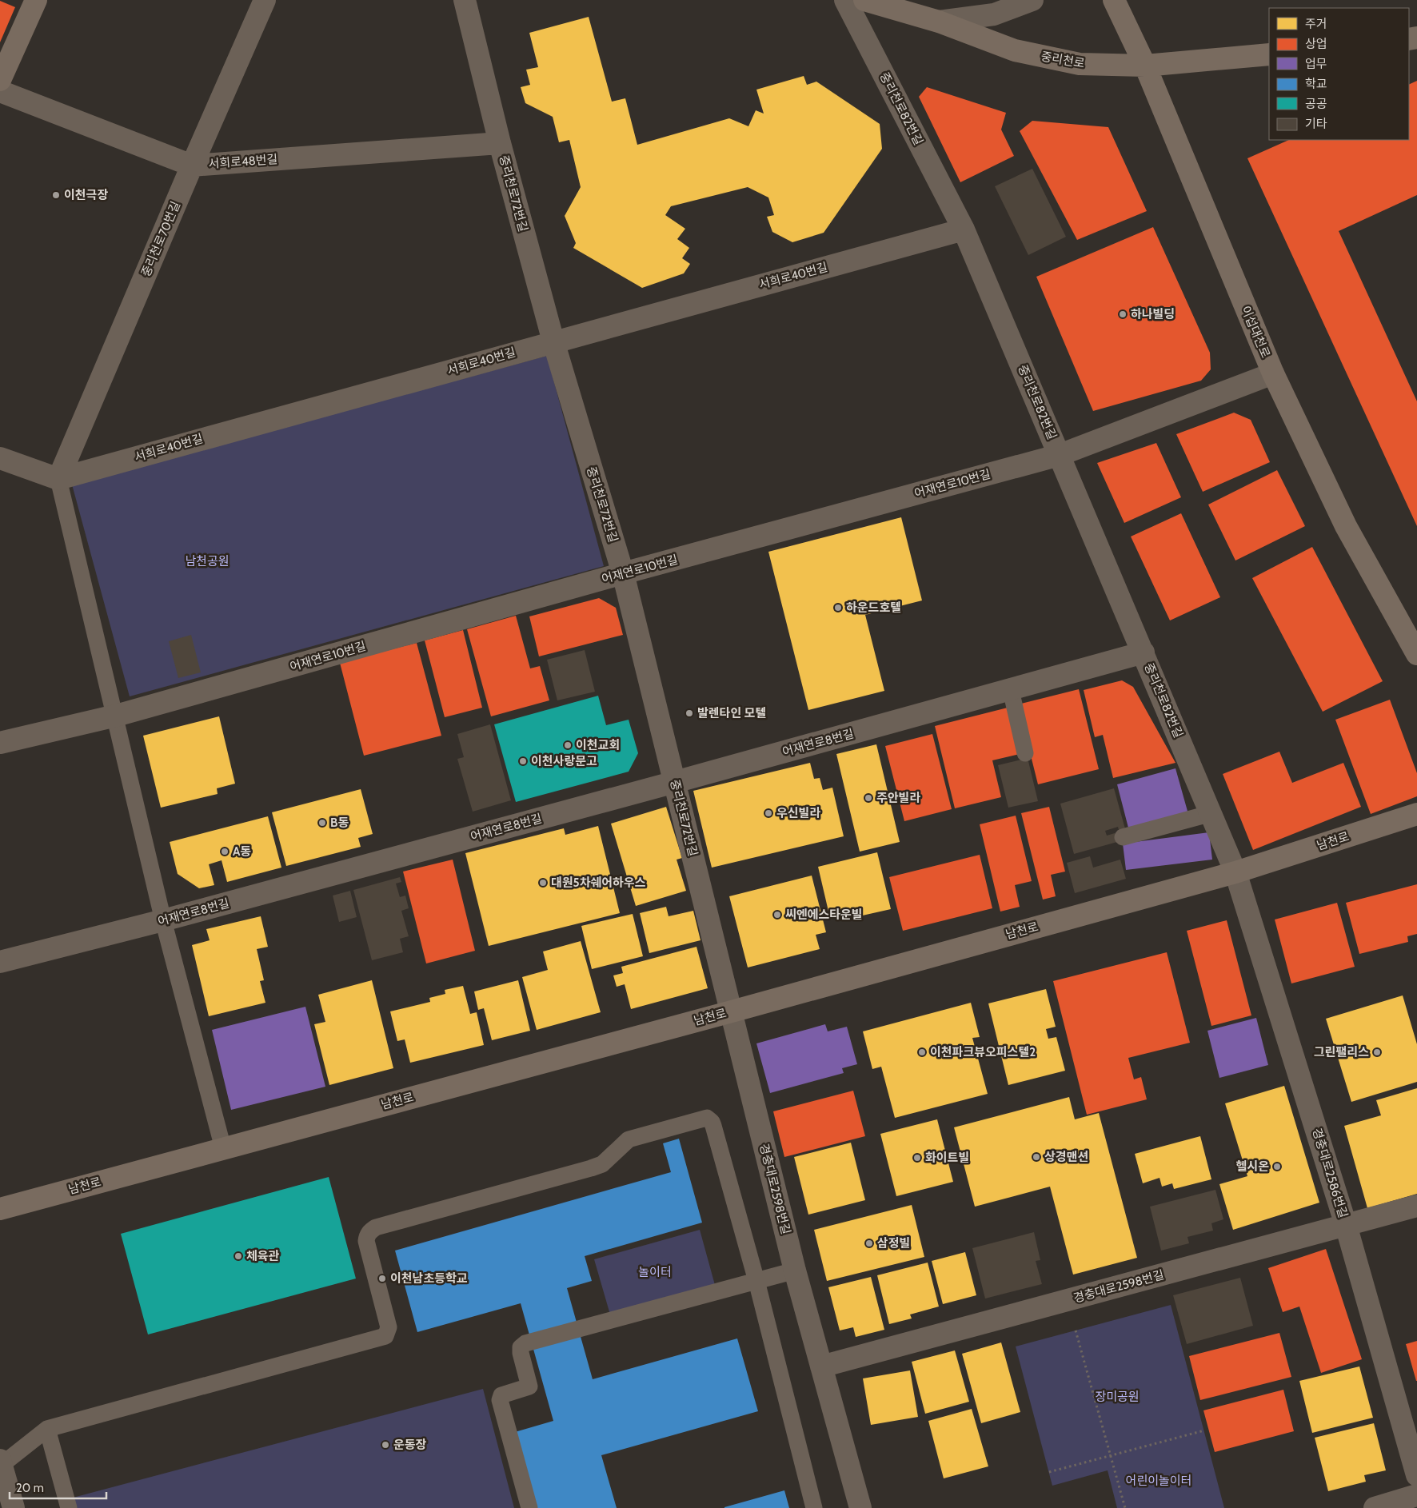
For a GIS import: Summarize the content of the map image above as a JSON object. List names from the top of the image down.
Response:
{
  "streets": {
    "street": [
      "중리천로",
      "중리천로82번길",
      "서희로48번길",
      "중리천로72번길",
      "중리천로70번길",
      "서희로40번길",
      "이섭대천로",
      "어재연로10번길",
      "어재연로8번길",
      "남천로",
      "경충대로2586번길",
      "경충대로2598번길"
    ]
  },
  "crossings": [
    ["중리천로", "이섭대천로"],
    ["중리천로82번길", "서희로40번길"],
    ["중리천로82번길", "어재연로10번길"],
    ["중리천로82번길", "어재연로8번길"],
    ["중리천로82번길", "남천로"],
    ["중리천로82번길", "경충대로2586번길"],
    ["서희로48번길", "중리천로72번길"],
    ["서희로48번길", "중리천로70번길"],
    ["중리천로72번길", "서희로40번길"],
    ["중리천로72번길", "어재연로10번길"],
    ["중리천로72번길", "어재연로8번길"],
    ["중리천로72번길", "남천로"],
    ["중리천로72번길", "경충대로2598번길"],
    ["중리천로70번길", "서희로40번길"],
    ["이섭대천로", "어재연로10번길"],
    ["남천로", "경충대로2586번길"],
    ["남천로", "경충대로2598번길"],
    ["경충대로2586번길", "경충대로2598번길"]
  ],
  "parks": [
    "남천공원",
    "놀이터",
    "장미공원",
    "어린이놀이터"
  ],
  "places": [
    "이천극장",
    "하나빌딩",
    "하운드호텔",
    "발렌타인 모텔",
    "이천교회",
    "이천사랑문고",
    "주안빌라",
    "우신빌라",
    "B동",
    "A동",
    "대원5차쉐어하우스",
    "씨엔에스타운빌",
    "이천파크뷰오피스텔2",
    "그린팰리스",
    "상경맨션",
    "화이트빌",
    "헬시온",
    "삼정빌",
    "체육관",
    "이천남초등학교",
    "운동장"
  ],
  "legend": [
    "주거",
    "상업",
    "업무",
    "학교",
    "공공",
    "기타"
  ],
  "scale_bar": "20 m"
}
